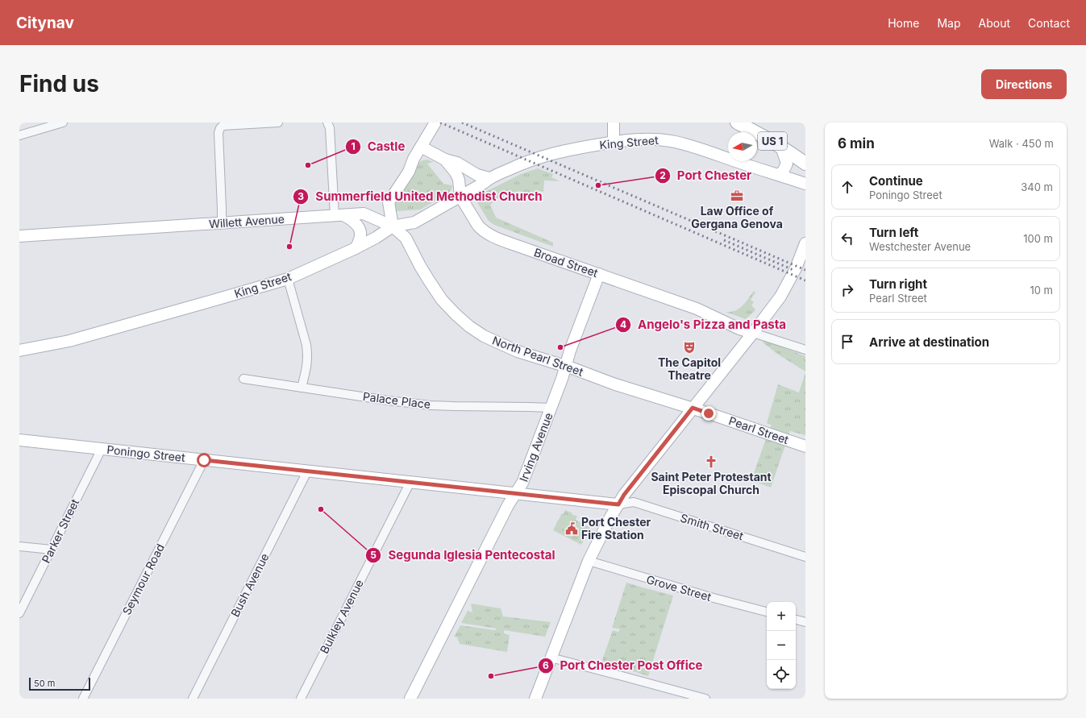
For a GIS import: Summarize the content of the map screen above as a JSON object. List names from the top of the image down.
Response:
{
  "streets": {
    "main road": ["US 1"],
    "street": [
      "King Street",
      "Willett Avenue",
      "Broad Street",
      "North Pearl Street",
      "Palace Place",
      "Pearl Street",
      "Irving Avenue",
      "Poningo Street",
      "Smith Street",
      "Parker Street",
      "Seymour Road",
      "Bush Avenue",
      "Grove Street",
      "Bulkley Avenue"
    ]
  },
  "crossings": [
    ["King Street", "Willett Avenue"],
    ["King Street", "Broad Street"],
    ["King Street", "North Pearl Street"],
    ["Willett Avenue", "North Pearl Street"],
    ["Broad Street", "Irving Avenue"],
    ["North Pearl Street", "Pearl Street"],
    ["North Pearl Street", "Irving Avenue"],
    ["Palace Place", "Irving Avenue"],
    ["Irving Avenue", "Poningo Street"],
    ["Poningo Street", "Smith Street"],
    ["Poningo Street", "Parker Street"],
    ["Poningo Street", "Seymour Road"],
    ["Poningo Street", "Bush Avenue"],
    ["Poningo Street", "Bulkley Avenue"]
  ],
  "places": {
    "other": [
      "Castle",
      "Port Chester",
      "Summerfield United Methodist Church",
      "Angelo's Pizza and Pasta",
      "Segunda Iglesia Pentecostal",
      "Port Chester Post Office"
    ],
    "office": ["Law Office of Gergana Genova"],
    "theatre": ["The Capitol Theatre"],
    "church": ["Saint Peter Protestant Episcopal Church"],
    "public building": ["Port Chester Fire Station"]
  },
  "scale_bar": "50 m",
  "north": "left",
  "page": {
    "header": "Citynav",
    "nav": [
      "Home",
      "Map",
      "About",
      "Contact"
    ],
    "buttons": "Directions",
    "title": "Find us",
    "heading": ["6 min", "Walk · 450 m"],
    "list": [
      ["Continue", "Poningo Street", "340 m"],
      ["Turn left", "Westchester Avenue", "100 m"],
      ["Turn right", "Pearl Street", "10 m"],
      "Arrive at destination"
    ],
    "map_buttons": ["+", "−"],
    "scale": "50 m"
  }
}
